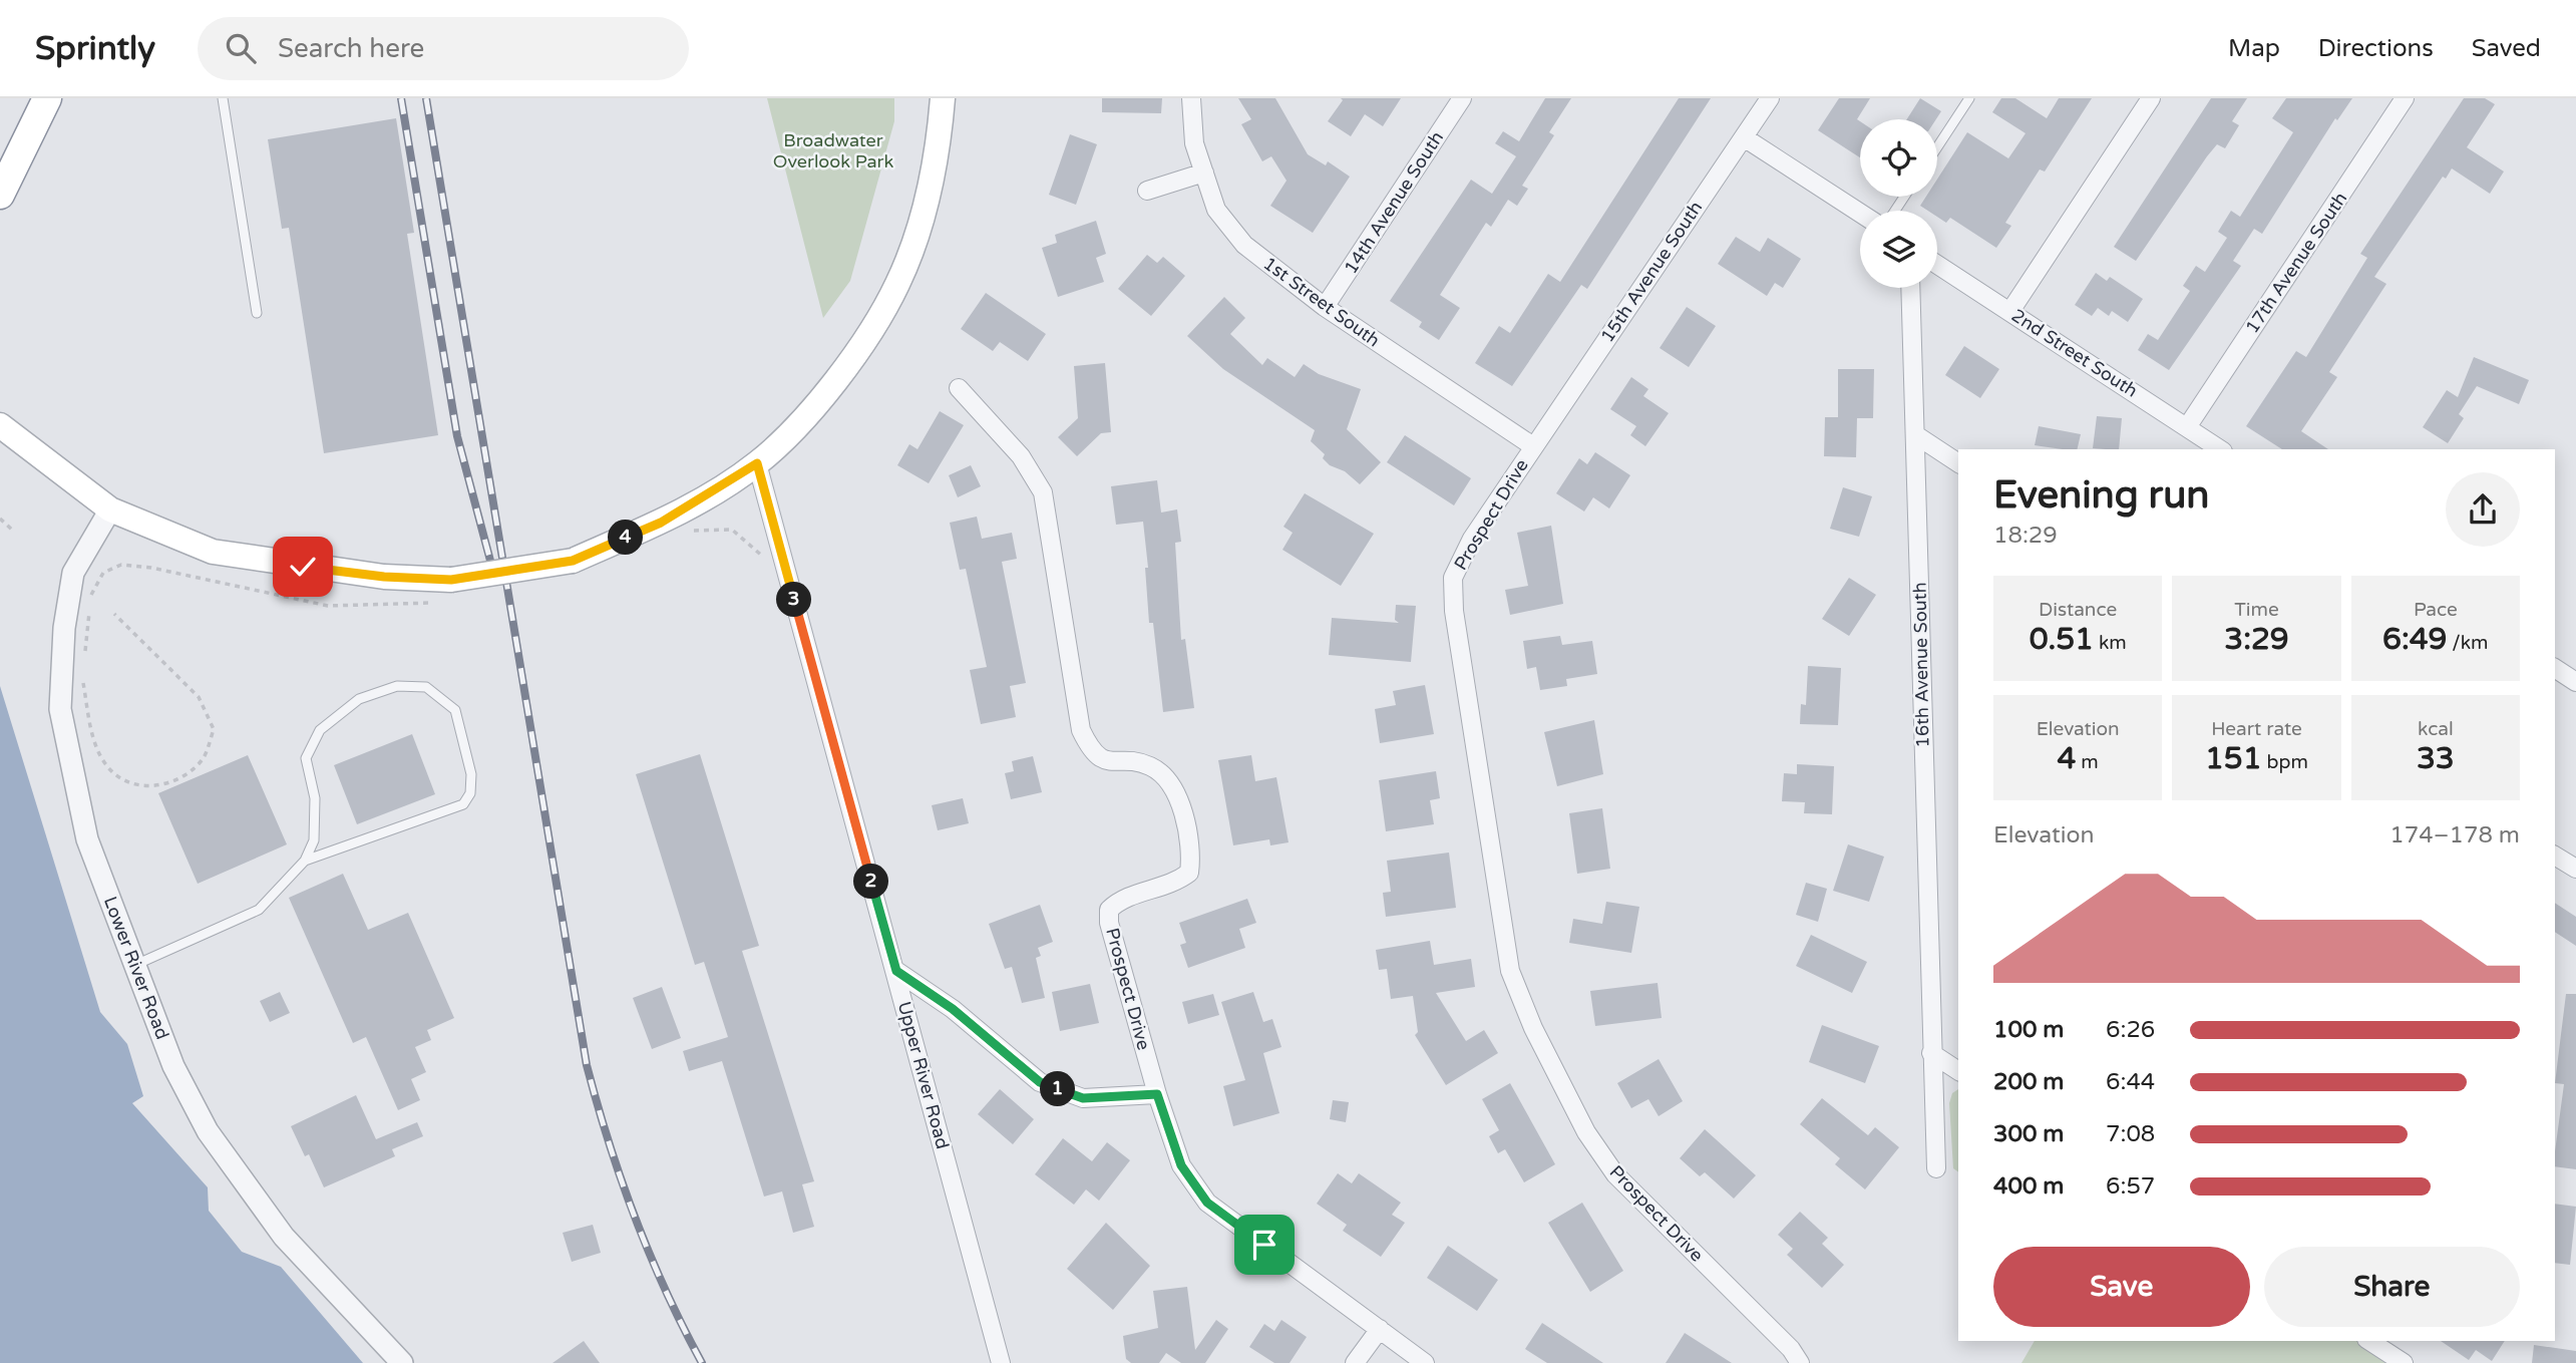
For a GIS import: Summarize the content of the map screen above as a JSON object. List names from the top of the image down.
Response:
{
  "streets": {
    "street": [
      "14th Avenue South",
      "17th Avenue South",
      "15th Avenue South",
      "1st Street South",
      "2nd Street South",
      "Prospect Drive",
      "16th Avenue South",
      "Lower River Road",
      "Upper River Road"
    ]
  },
  "crossings": [
    ["14th Avenue South", "1st Street South"],
    ["17th Avenue South", "2nd Street South"],
    ["15th Avenue South", "1st Street South"],
    ["15th Avenue South", "Prospect Drive"],
    ["1st Street South", "Prospect Drive"]
  ],
  "parks": ["Broadwater Overlook Park"],
  "page": {
    "header": "Sprintly",
    "search": "Search here",
    "nav": ["Map", "Directions", "Saved"],
    "heading": ["Evening run", "18:29"],
    "pins": [
      "4",
      "3",
      "2",
      "1"
    ],
    "stats": [
      ["Distance", "0.51 km"],
      ["Time", "3:29"],
      ["Pace", "6:49 /km"],
      ["Elevation", "4 m"],
      ["Heart rate", "151 bpm"],
      ["kcal", "33"]
    ],
    "chart": ["Elevation", "174–178 m"],
    "list": [
      {
        "name": "100 m",
        "note": "6:26"
      },
      {
        "name": "200 m",
        "note": "6:44"
      },
      {
        "name": "300 m",
        "note": "7:08"
      },
      {
        "name": "400 m",
        "note": "6:57"
      }
    ],
    "buttons": ["Save", "Share"]
  }
}
